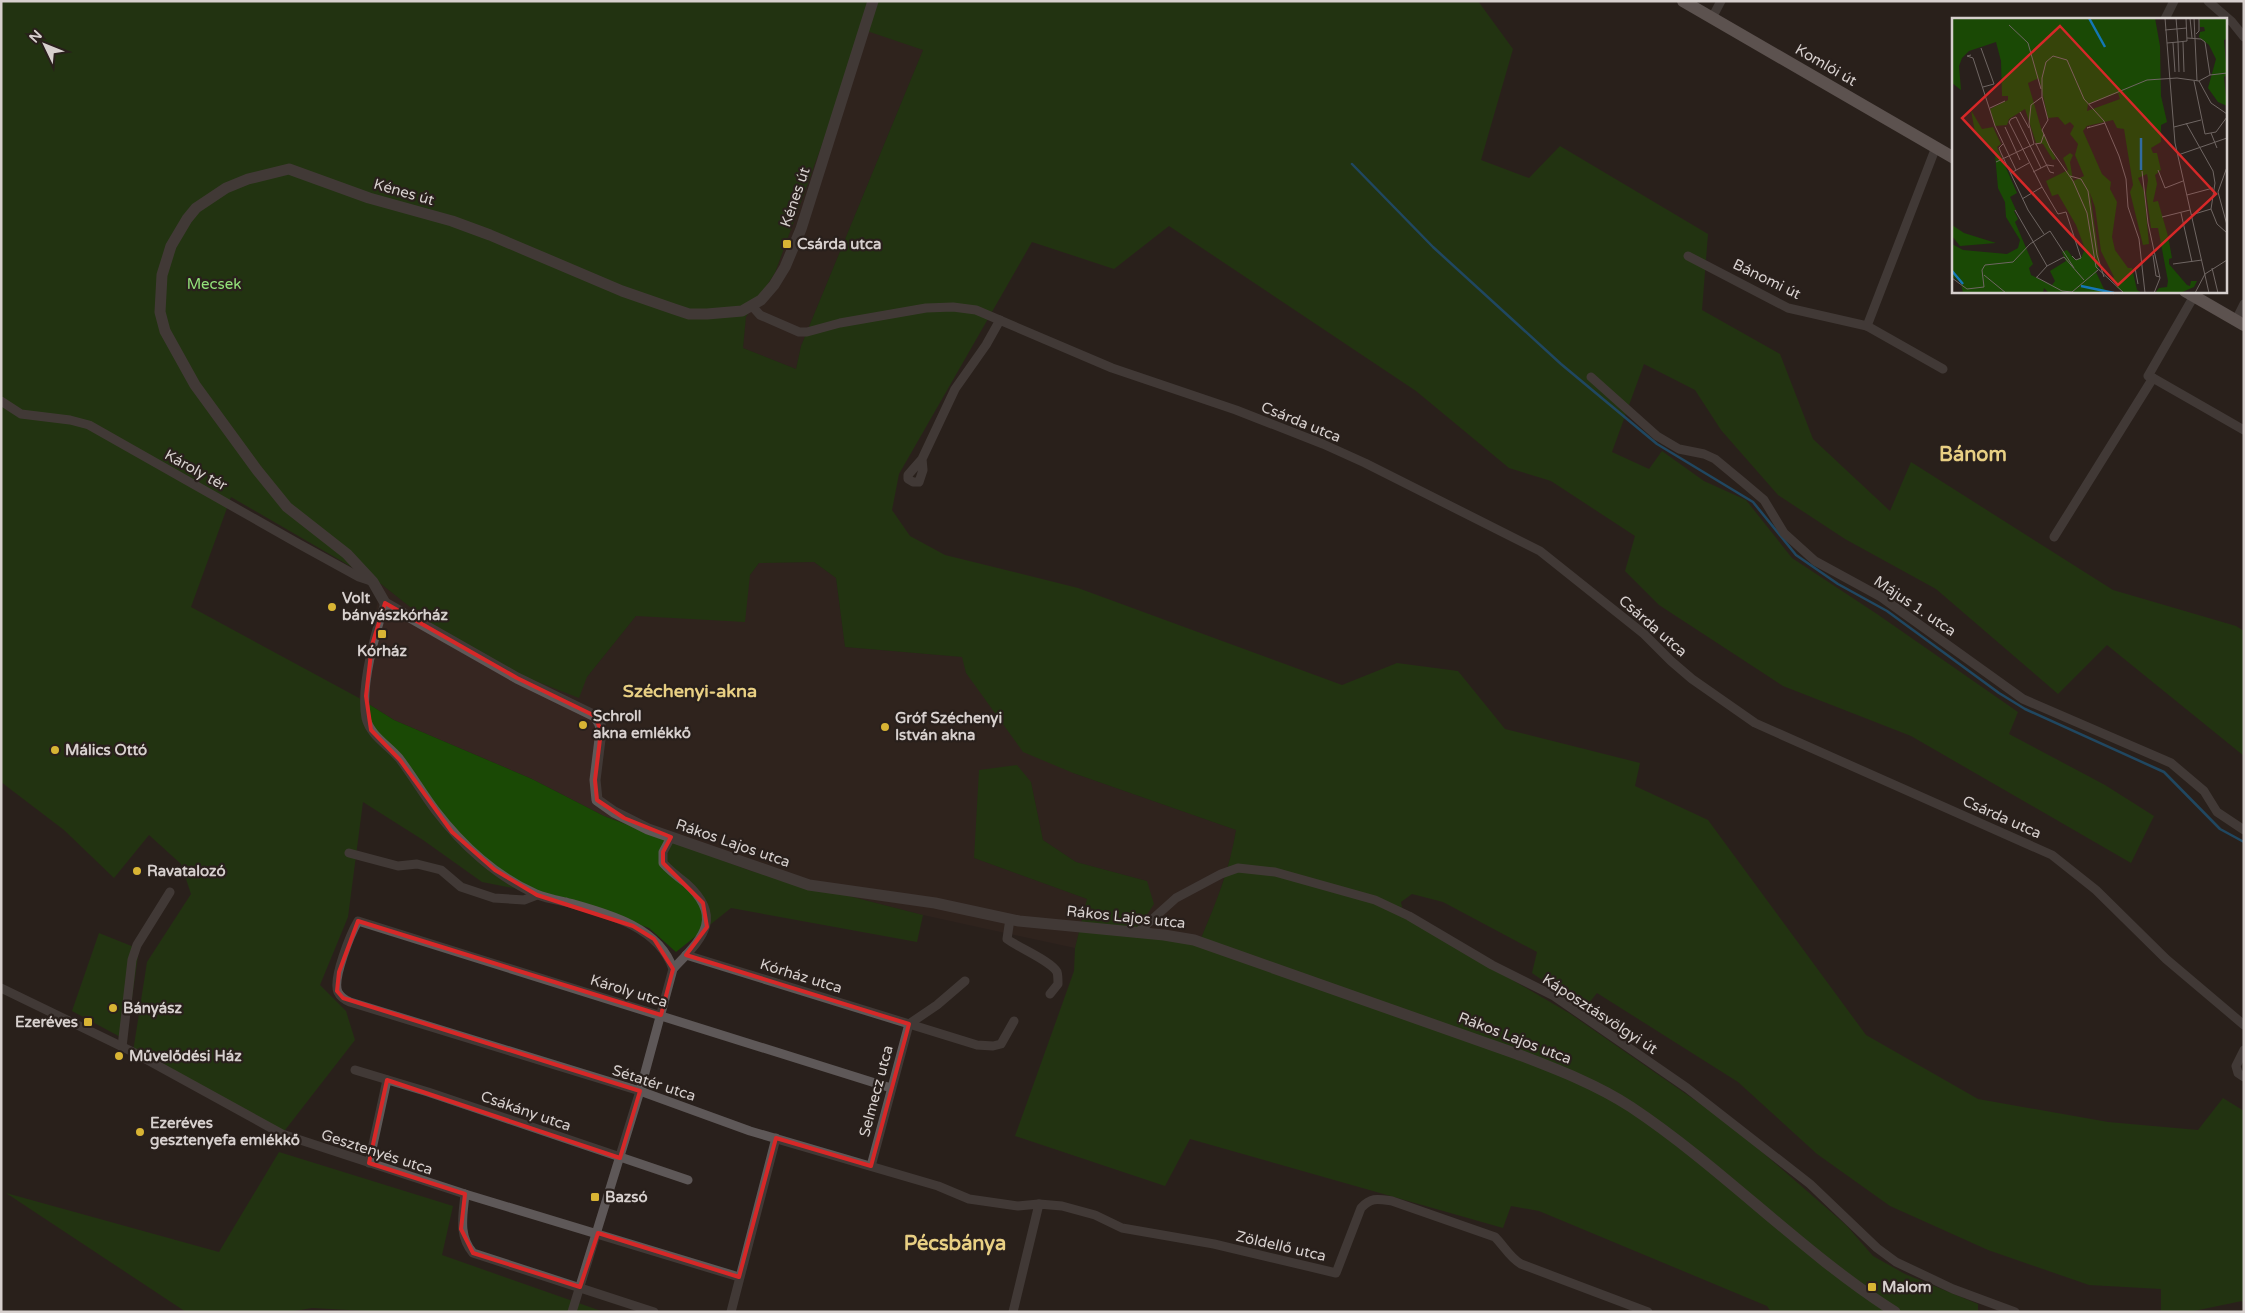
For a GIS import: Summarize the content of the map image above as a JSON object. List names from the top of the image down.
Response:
{
  "streets": {
    "main road": ["Komlói út"],
    "street": [
      "Kénes út",
      "Bánomi út",
      "Csárda utca",
      "Károly tér",
      "Május 1. utca",
      "Rákos Lajos utca",
      "Kórház utca",
      "Károly utca",
      "Káposztásvölgyi út",
      "Sétatér utca",
      "Selmecz utca",
      "Csákány utca",
      "Gesztenyés utca",
      "Zöldellő utca"
    ]
  },
  "crossings": [
    ["Kénes út", "Csárda utca"],
    ["Kénes út", "Károly tér"],
    ["Kénes út", "Rákos Lajos utca"],
    ["Rákos Lajos utca", "Káposztásvölgyi út"],
    ["Kórház utca", "Selmecz utca"],
    ["Károly utca", "Sétatér utca"],
    ["Károly utca", "Selmecz utca"],
    ["Sétatér utca", "Selmecz utca"],
    ["Sétatér utca", "Zöldellő utca"]
  ],
  "districts": ["Bánom", "Széchenyi-akna", "Pécsbánya"],
  "parks": ["Mecsek"],
  "places": {
    "transit": [
      "Csárda utca",
      "Kórház",
      "Ezeréves",
      "Bazsó",
      "Malom"
    ],
    "other": [
      "Volt bányászkórház",
      "Schroll akna emlékkő",
      "Gróf Széchenyi István akna",
      "Málics Ottó",
      "Ravatalozó",
      "Bányász",
      "Művelődési Ház",
      "Ezeréves gesztenyefa emlékkő"
    ]
  },
  "north": "top left"
}
